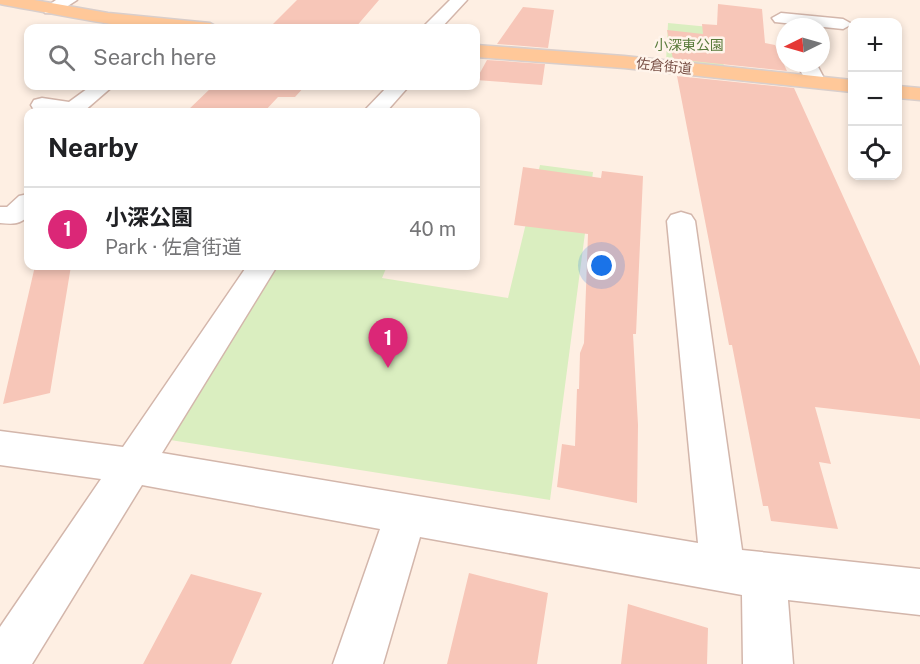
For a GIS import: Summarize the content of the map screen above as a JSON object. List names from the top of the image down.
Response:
{
  "streets": {
    "main road": ["佐倉街道"]
  },
  "parks": ["小深東公園"],
  "north": "left",
  "page": {
    "map_buttons": ["+", "−"],
    "search": "Search here",
    "heading": "Nearby",
    "list": [
      {
        "mark": "1",
        "name": "小深公園",
        "note": "Park · 佐倉街道",
        "value": "40 m"
      }
    ],
    "pins": "1"
  }
}
